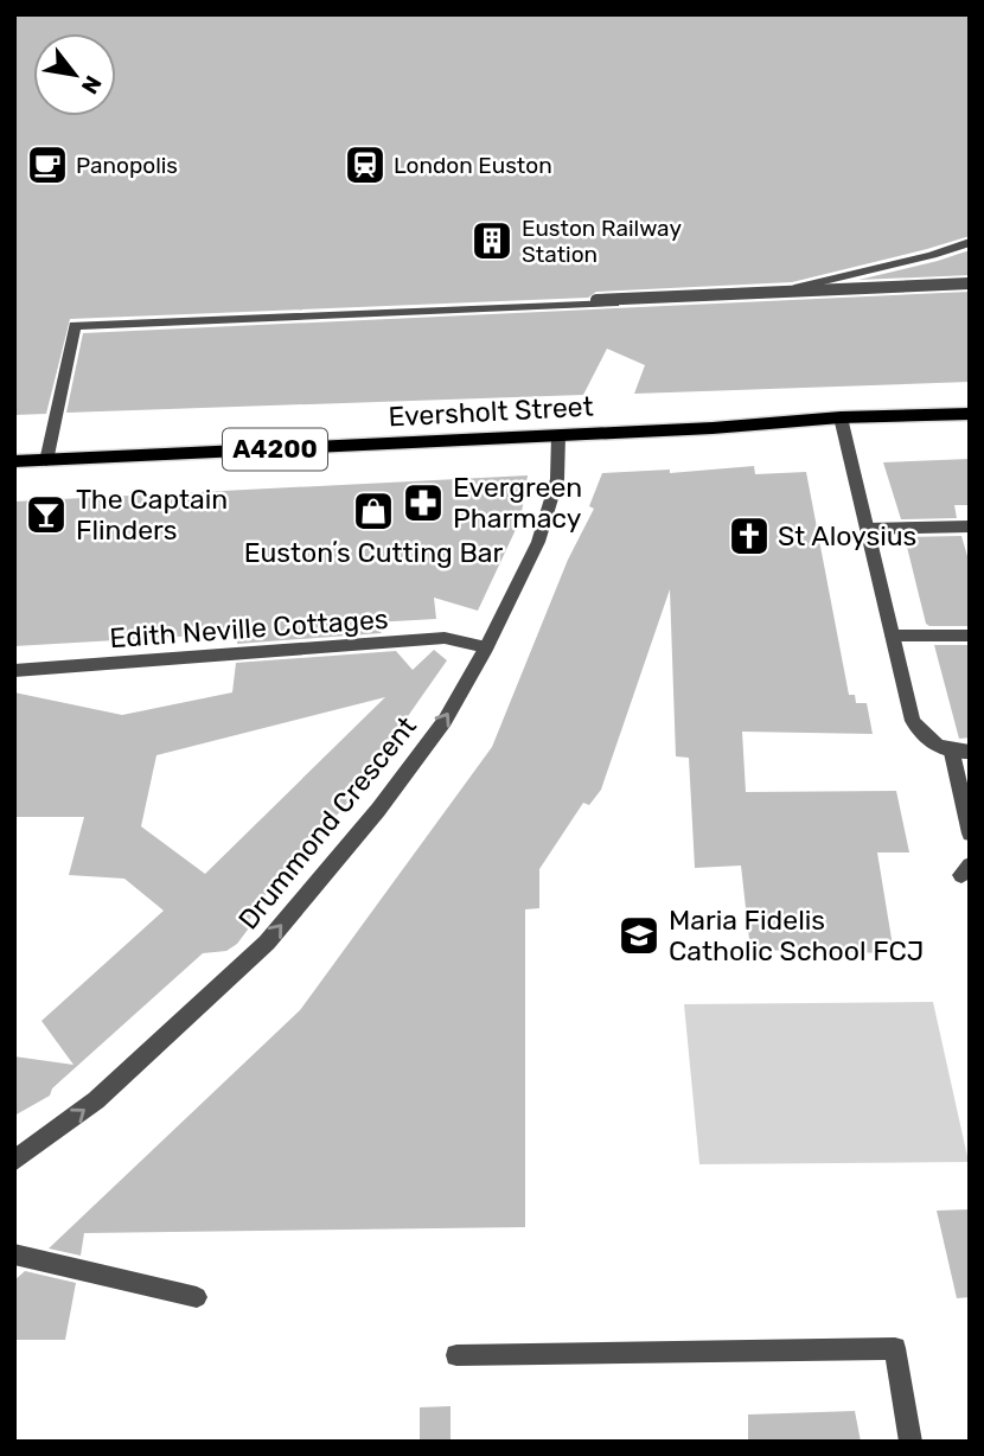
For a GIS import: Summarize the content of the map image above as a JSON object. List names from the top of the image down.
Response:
{
  "streets": {
    "main road": ["Eversholt Street", "A4200"],
    "street": ["Edith Neville Cottages", "Drummond Crescent"]
  },
  "crossings": [
    ["Eversholt Street", "Drummond Crescent"],
    ["Edith Neville Cottages", "Drummond Crescent"]
  ],
  "one_way": ["Drummond Crescent"],
  "places": {
    "cafe": ["Panopolis"],
    "station": ["London Euston"],
    "building": ["Euston Railway Station"],
    "pharmacy": ["Evergreen Pharmacy"],
    "shop": ["Eustonʼs Cutting Bar"],
    "bar": ["The Captain Flinders"],
    "church": ["St Aloysius"],
    "school or university": ["Maria Fidelis Catholic School FCJ"]
  },
  "north": "bottom right"
}
